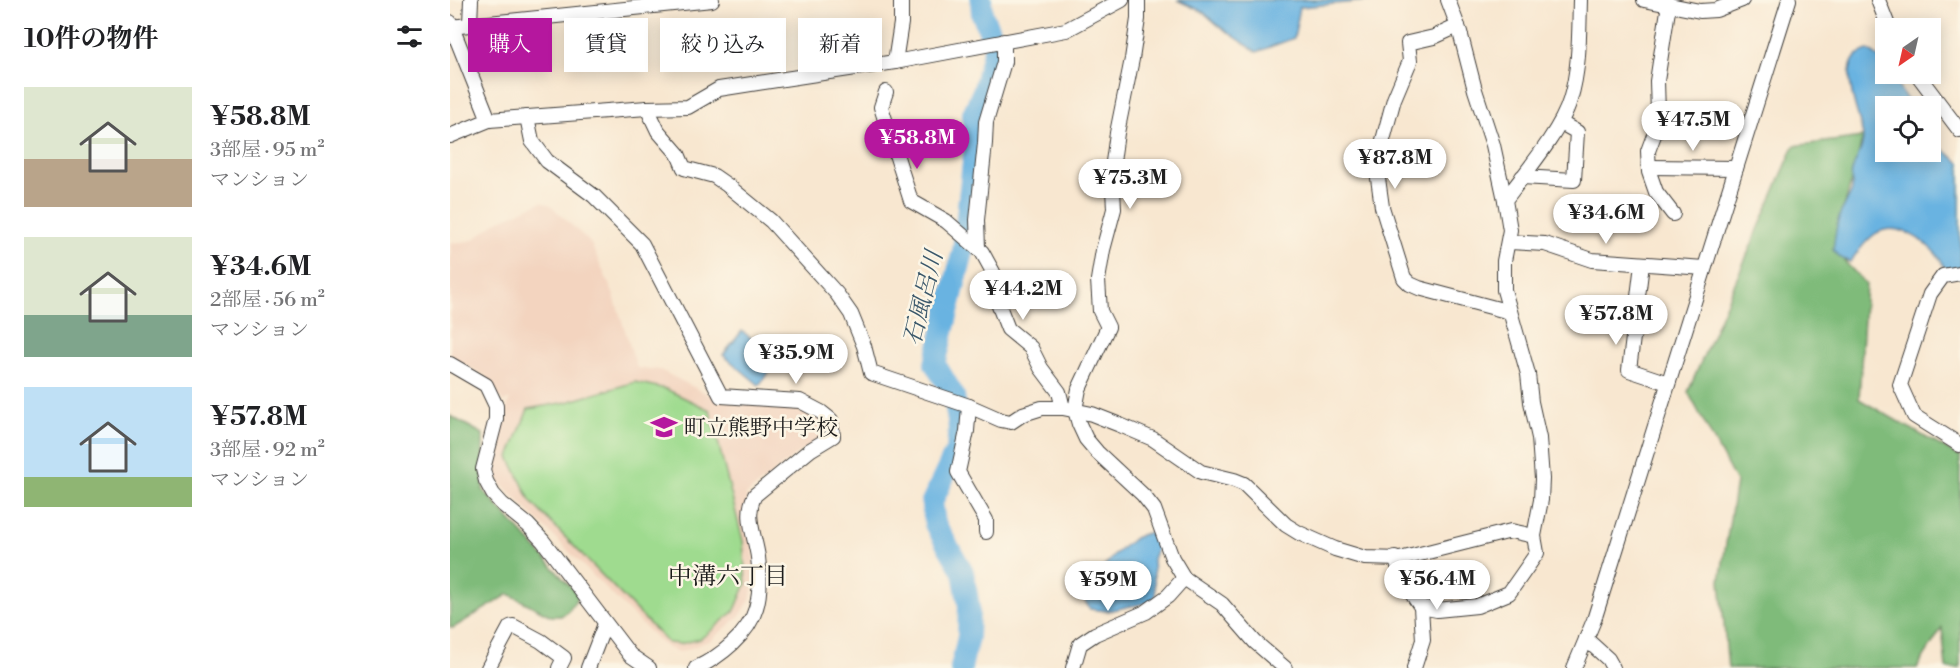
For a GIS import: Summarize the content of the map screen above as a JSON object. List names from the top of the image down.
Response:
{
  "districts": ["中溝六丁目"],
  "water": ["石風呂川"],
  "places": {
    "school or university": ["町立熊野中学校"]
  },
  "north": "bottom left",
  "page": {
    "heading": "10件の物件",
    "chip": [
      "購入",
      "賃貸",
      "絞り込み",
      "新着"
    ],
    "list": [
      {
        "name": "¥58.8M",
        "note": "3部屋 · 95 m² · マンション"
      },
      {
        "name": "¥34.6M",
        "note": "2部屋 · 56 m² · マンション"
      },
      {
        "name": "¥57.8M",
        "note": "3部屋 · 92 m² · マンション"
      }
    ],
    "price": [
      "¥47.5M",
      "¥58.8M",
      "¥87.8M",
      "¥75.3M",
      "¥34.6M",
      "¥44.2M",
      "¥57.8M",
      "¥35.9M",
      "¥56.4M",
      "¥59M"
    ]
  }
}
